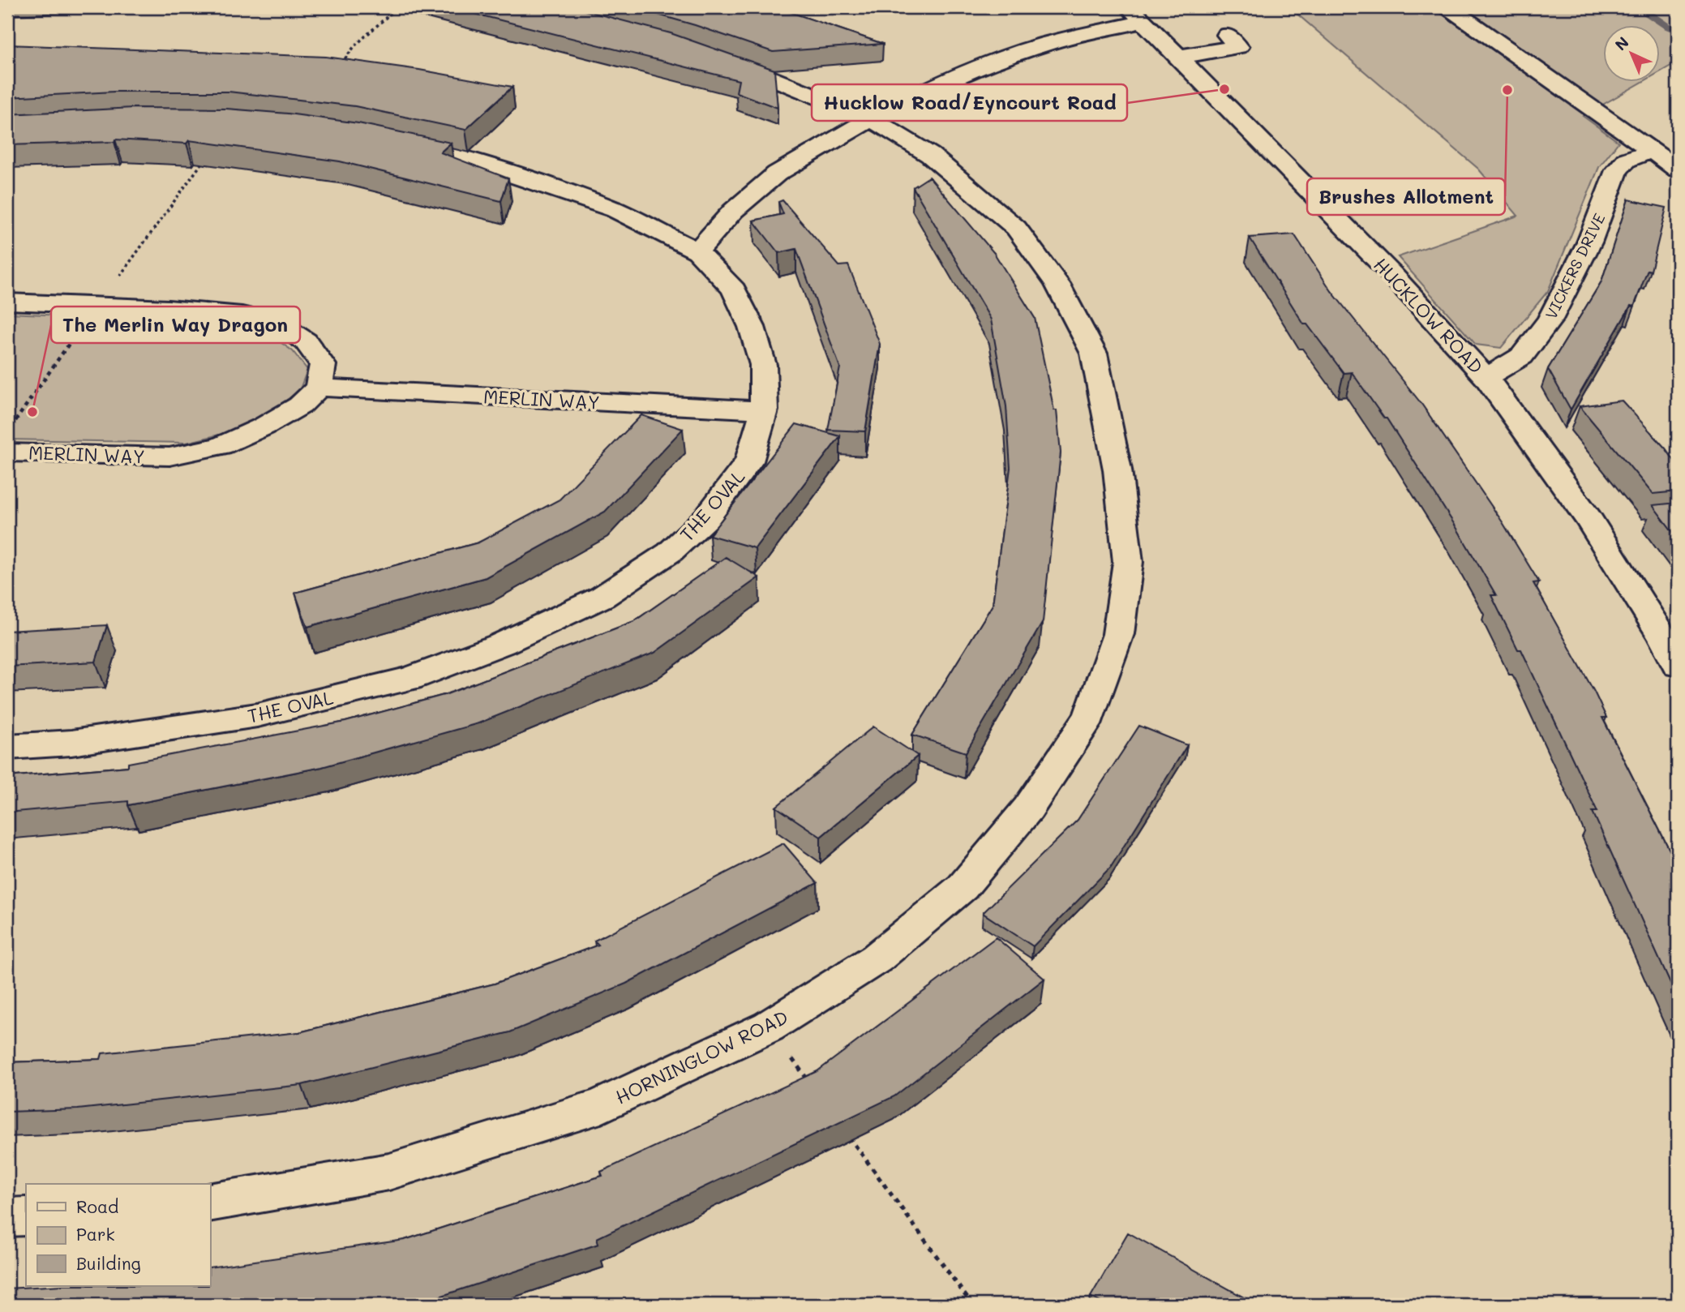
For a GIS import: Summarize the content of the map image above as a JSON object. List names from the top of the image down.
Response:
{
  "streets": {
    "street": [
      "VICKERS DRIVE",
      "HUCKLOW ROAD",
      "MERLIN WAY",
      "THE OVAL",
      "HORNINGLOW ROAD"
    ]
  },
  "crossings": [
    ["VICKERS DRIVE", "HUCKLOW ROAD"],
    ["MERLIN WAY", "THE OVAL"]
  ],
  "places": ["Hucklow Road/Eyncourt Road", "Brushes Allotment", "The Merlin Way Dragon"],
  "legend": ["Road", "Park", "Building"],
  "north": "top left"
}
